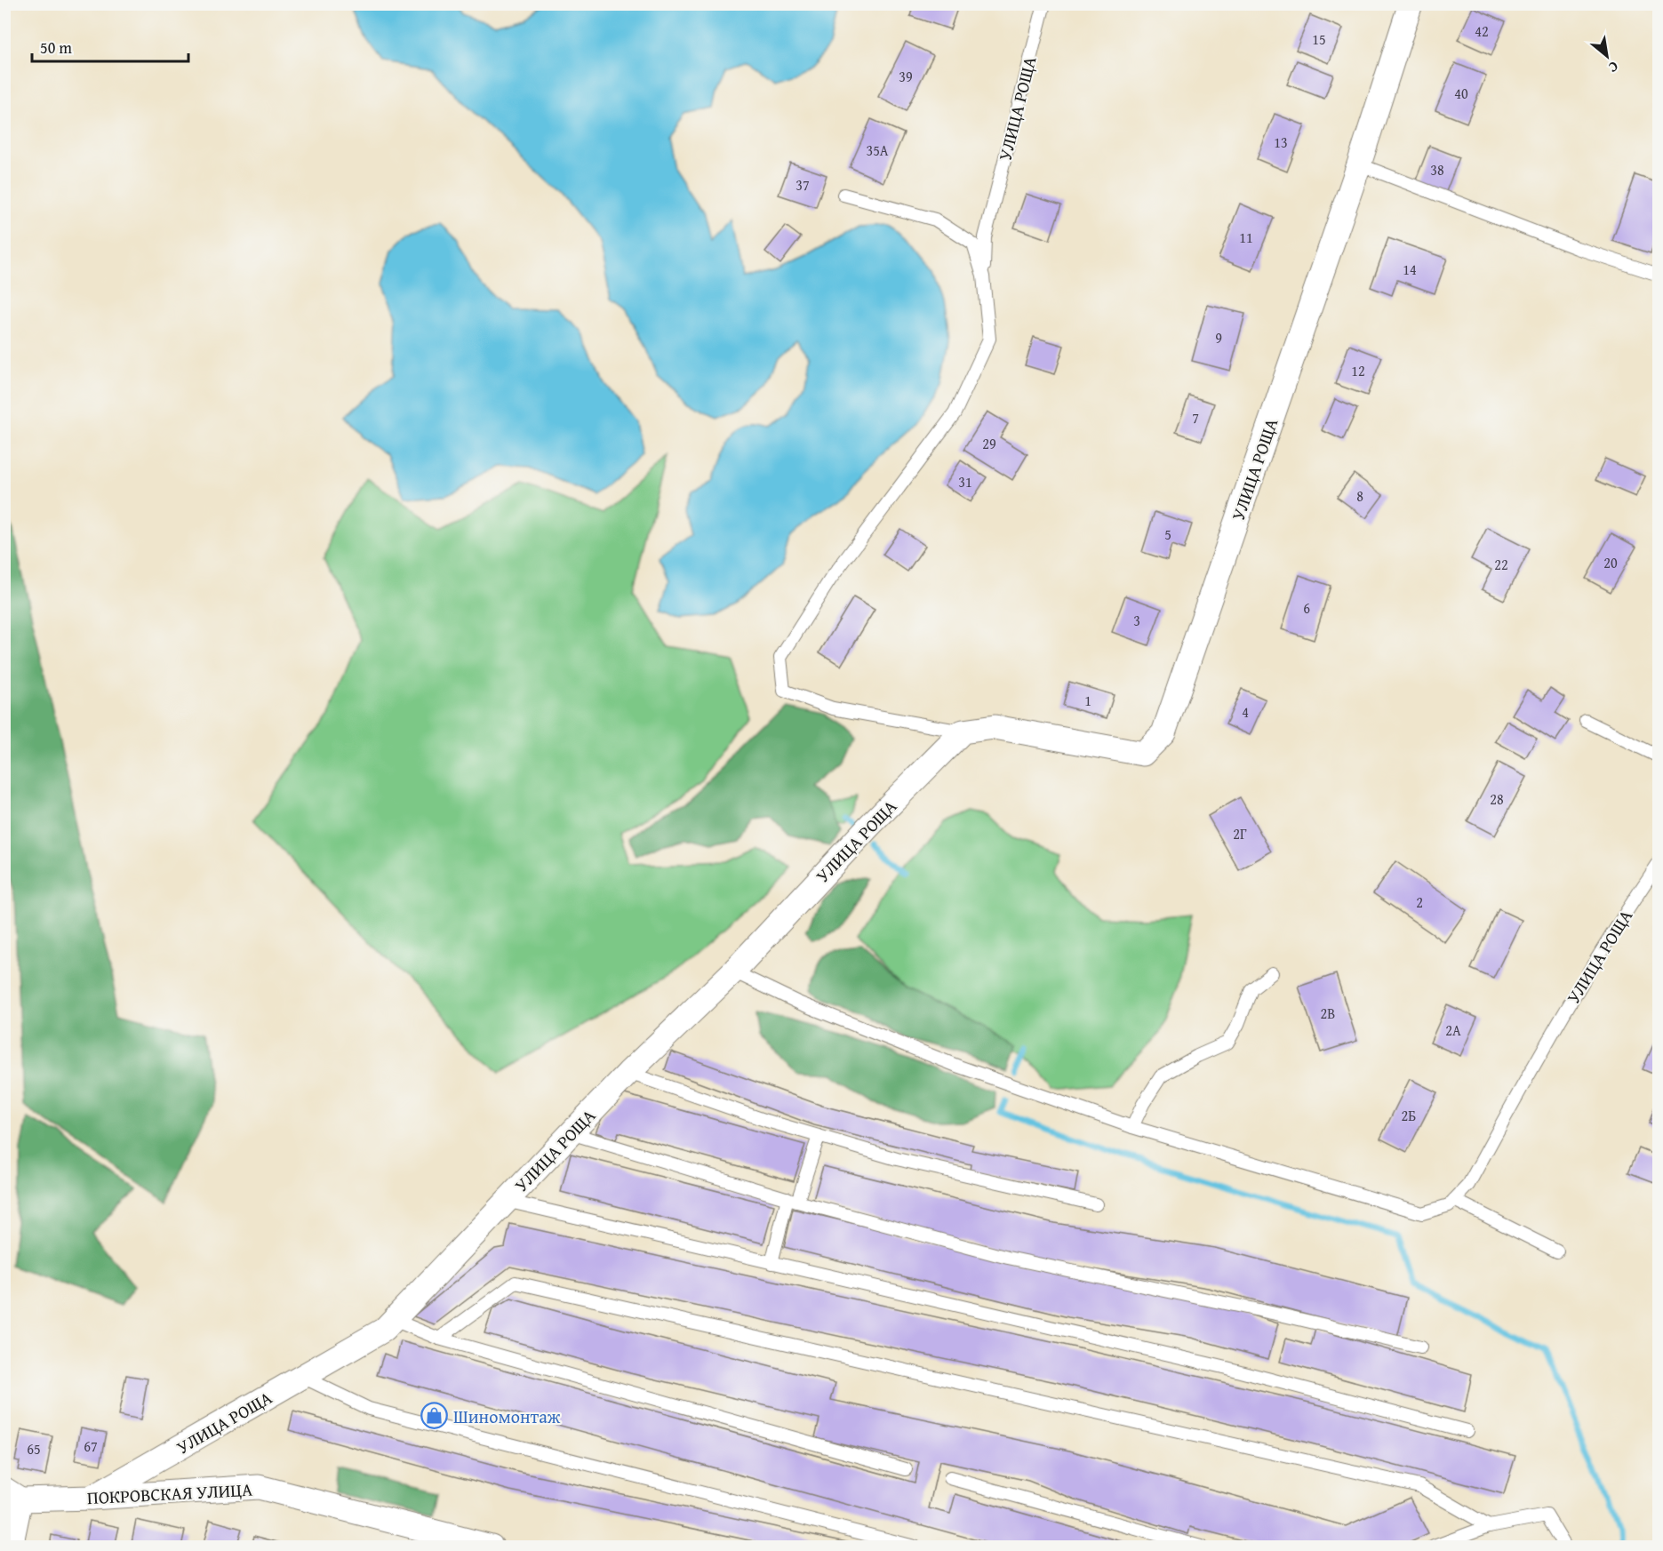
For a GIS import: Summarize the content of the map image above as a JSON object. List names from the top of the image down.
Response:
{
  "streets": {
    "street": ["УЛИЦА РОЩА", "ПОКРОВСКАЯ УЛИЦА"]
  },
  "crossings": [
    ["УЛИЦА РОЩА", "ПОКРОВСКАЯ УЛИЦА"]
  ],
  "places": {
    "shop": ["Шиномонтаж"]
  },
  "house_numbers": [
    "42",
    "15",
    "39",
    "40",
    "13",
    "35А",
    "38",
    "37",
    "11",
    "14",
    "9",
    "12",
    "7",
    "29",
    "31",
    "8",
    "5",
    "20",
    "22",
    "6",
    "3",
    "1",
    "4",
    "28",
    "2Г",
    "2",
    "2В",
    "2А",
    "2Б",
    "67",
    "65"
  ],
  "scale_bar": "50 m",
  "north": "bottom right"
}
